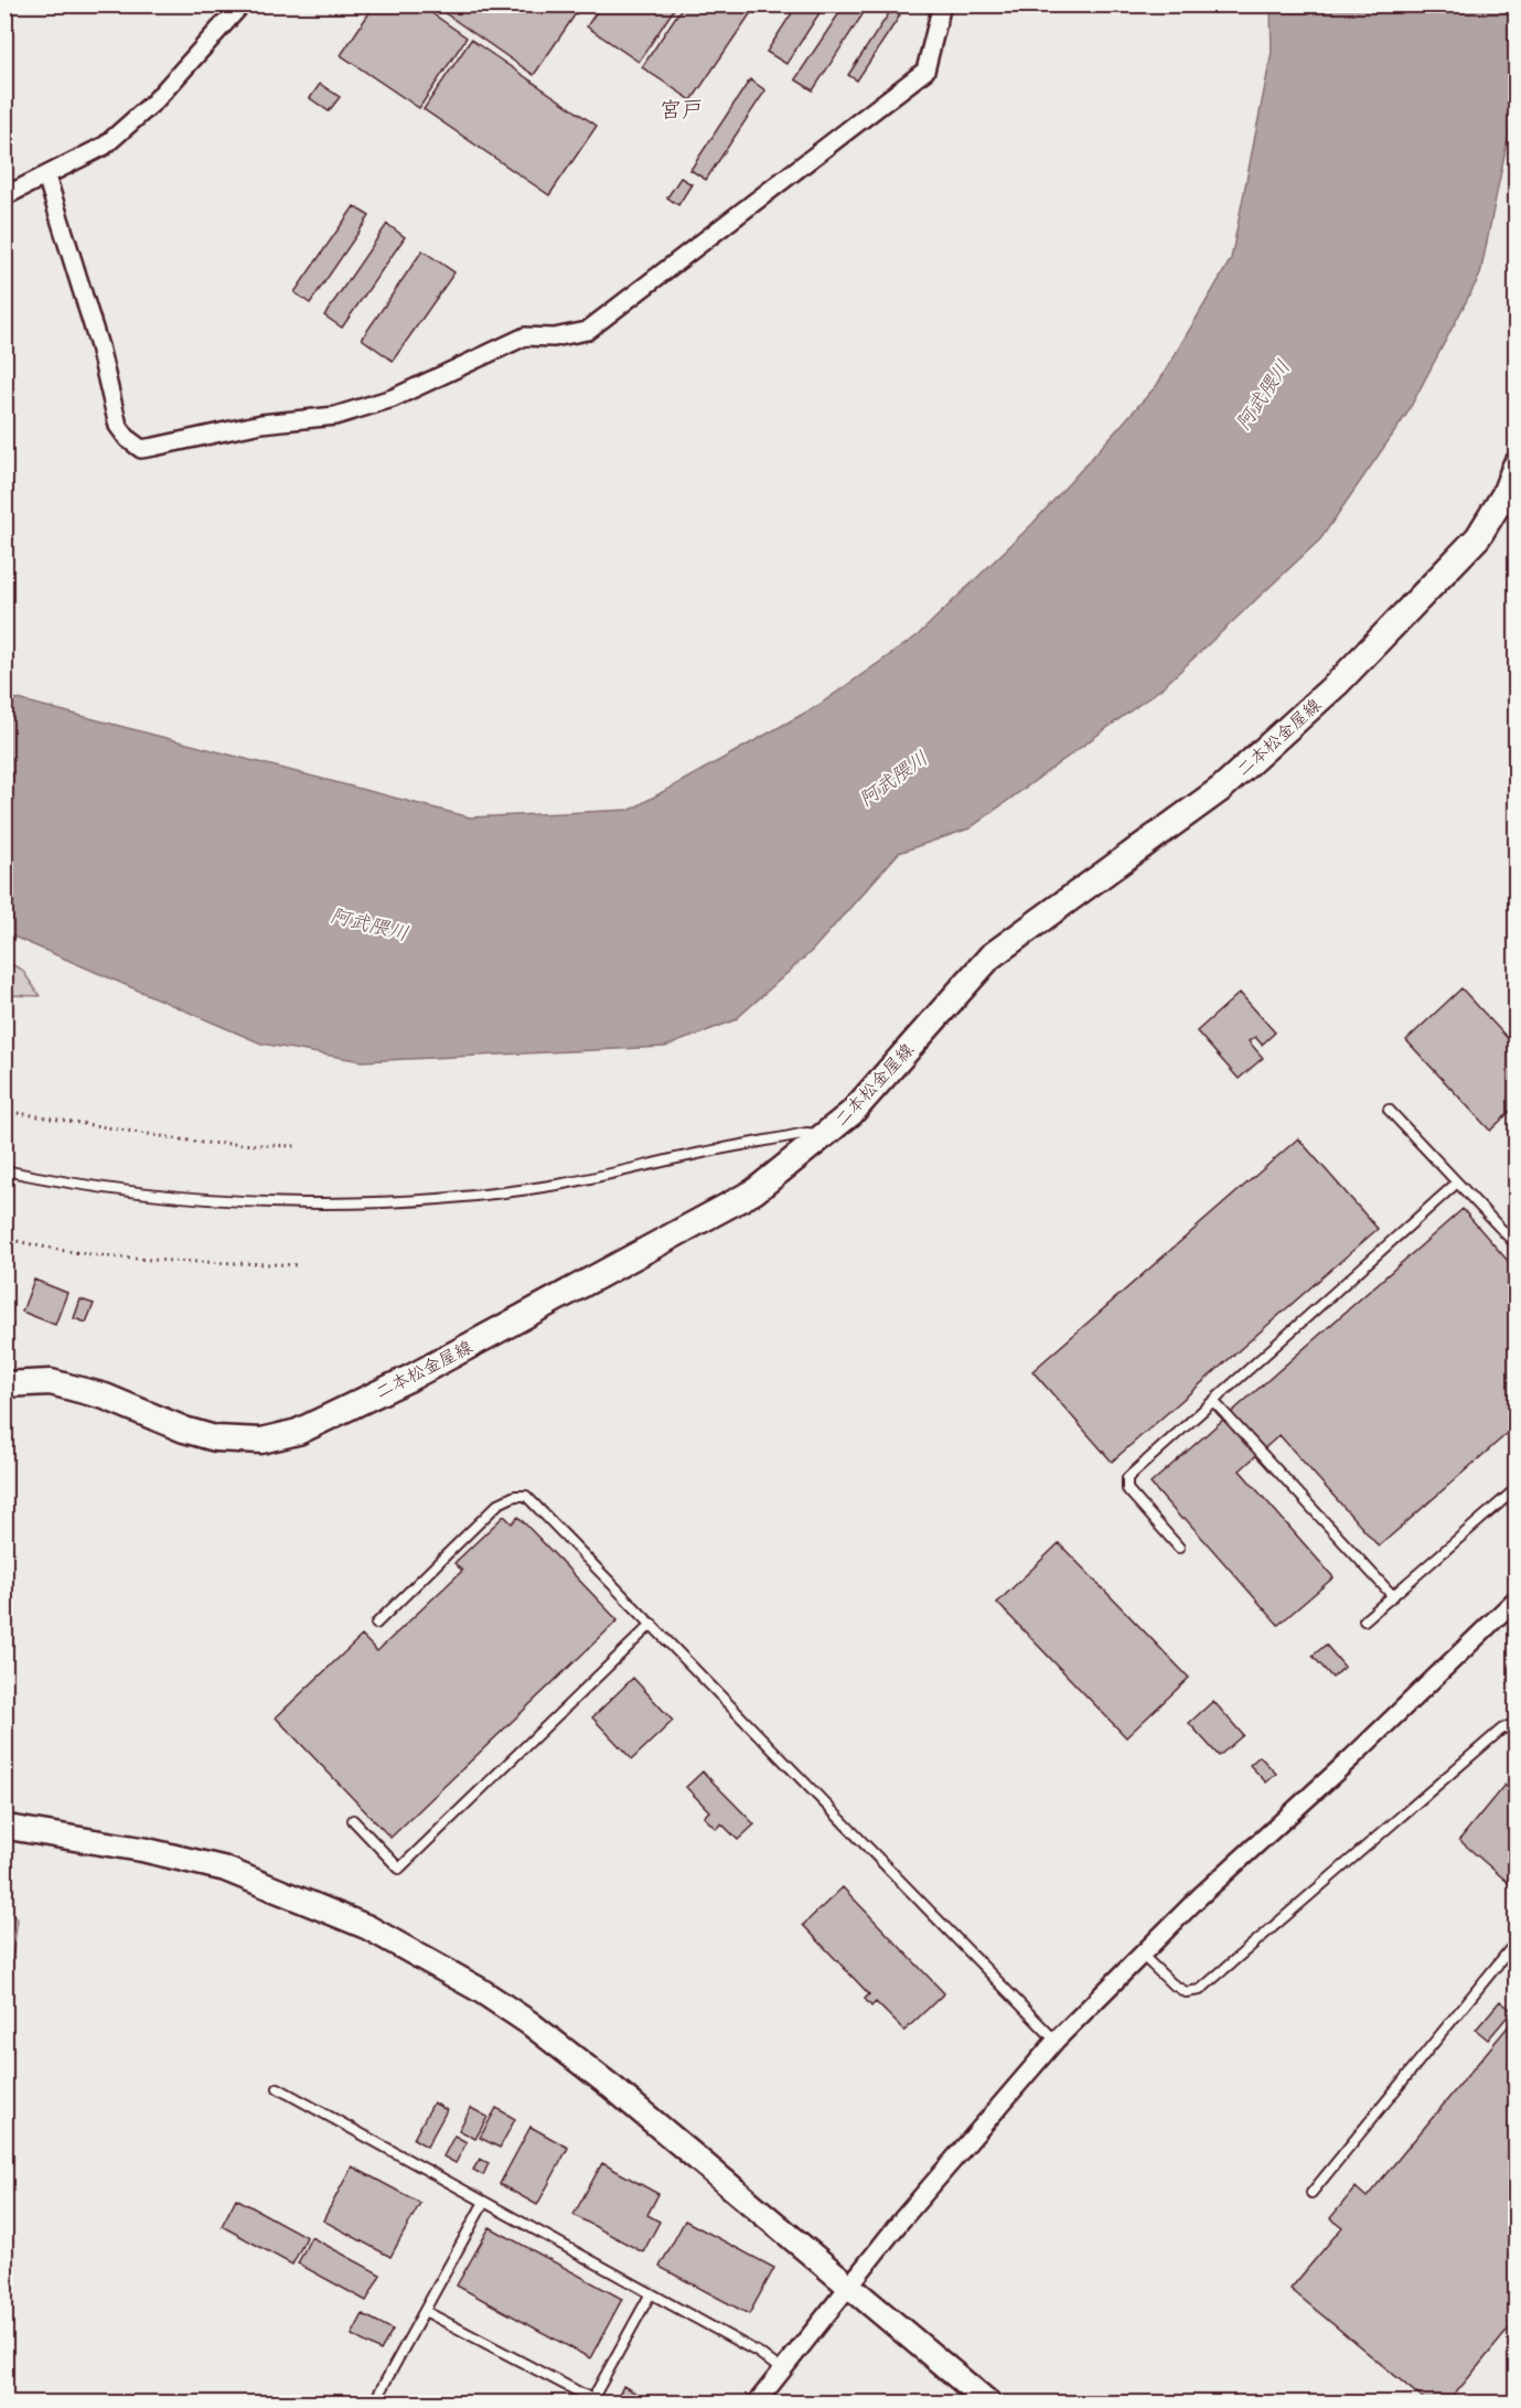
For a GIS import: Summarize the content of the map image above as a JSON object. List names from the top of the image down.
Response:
{
  "streets": {
    "main road": ["二本松金屋線"]
  },
  "districts": ["宮戸"],
  "water": ["阿武隈川"]
}
